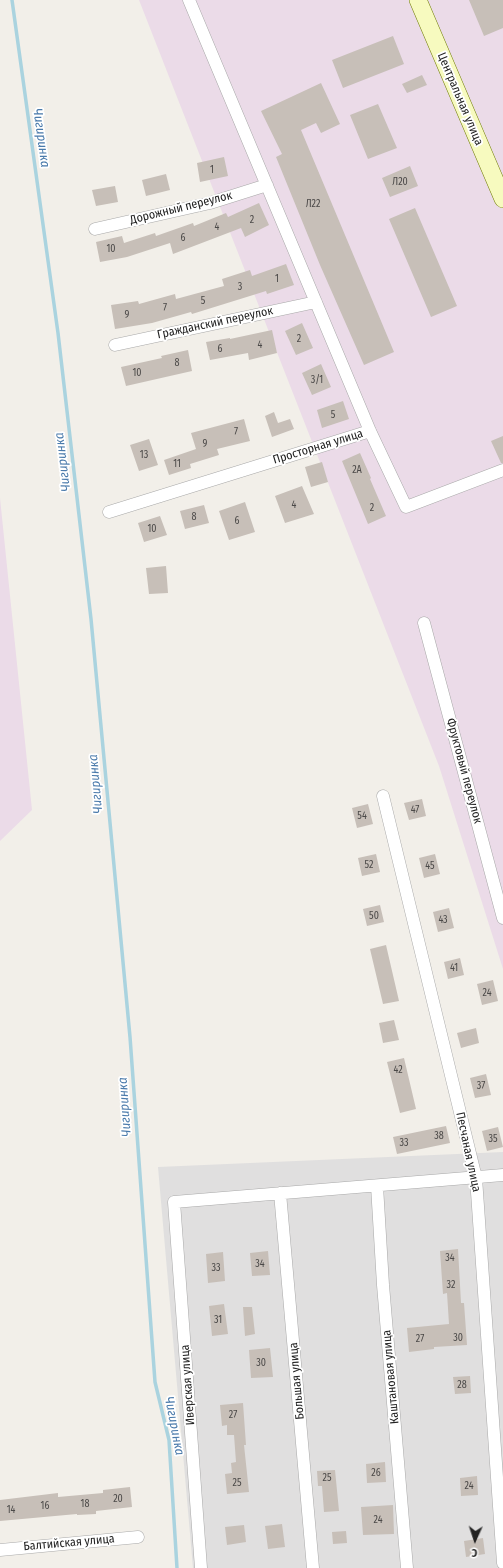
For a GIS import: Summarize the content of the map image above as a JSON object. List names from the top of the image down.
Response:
{
  "streets": {
    "street": [
      "Центральная улица",
      "Дорожный переулок",
      "Гражданский переулок",
      "Просторная улица",
      "Фруктовый переулок",
      "Песчаная улица",
      "Каштановая улица",
      "Большая улица",
      "Иверская улица",
      "Балтийская улица"
    ]
  },
  "crossings": [
    ["Большая улица", "Иверская улица"]
  ],
  "water": ["Чигиринка"],
  "house_numbers": [
    "1",
    "Л20",
    "Л22",
    "2",
    "4",
    "6",
    "10",
    "1",
    "3",
    "5",
    "7",
    "9",
    "2",
    "4",
    "6",
    "8",
    "10",
    "3/1",
    "5",
    "7",
    "9",
    "13",
    "11",
    "2А",
    "4",
    "2",
    "8",
    "6",
    "10",
    "47",
    "54",
    "52",
    "45",
    "50",
    "43",
    "41",
    "24",
    "42",
    "37",
    "38",
    "35",
    "33",
    "34",
    "34",
    "33",
    "32",
    "31",
    "30",
    "27",
    "30",
    "28",
    "27",
    "26",
    "25",
    "25",
    "24",
    "20",
    "18",
    "16",
    "14",
    "24"
  ],
  "north": "bottom"
}
